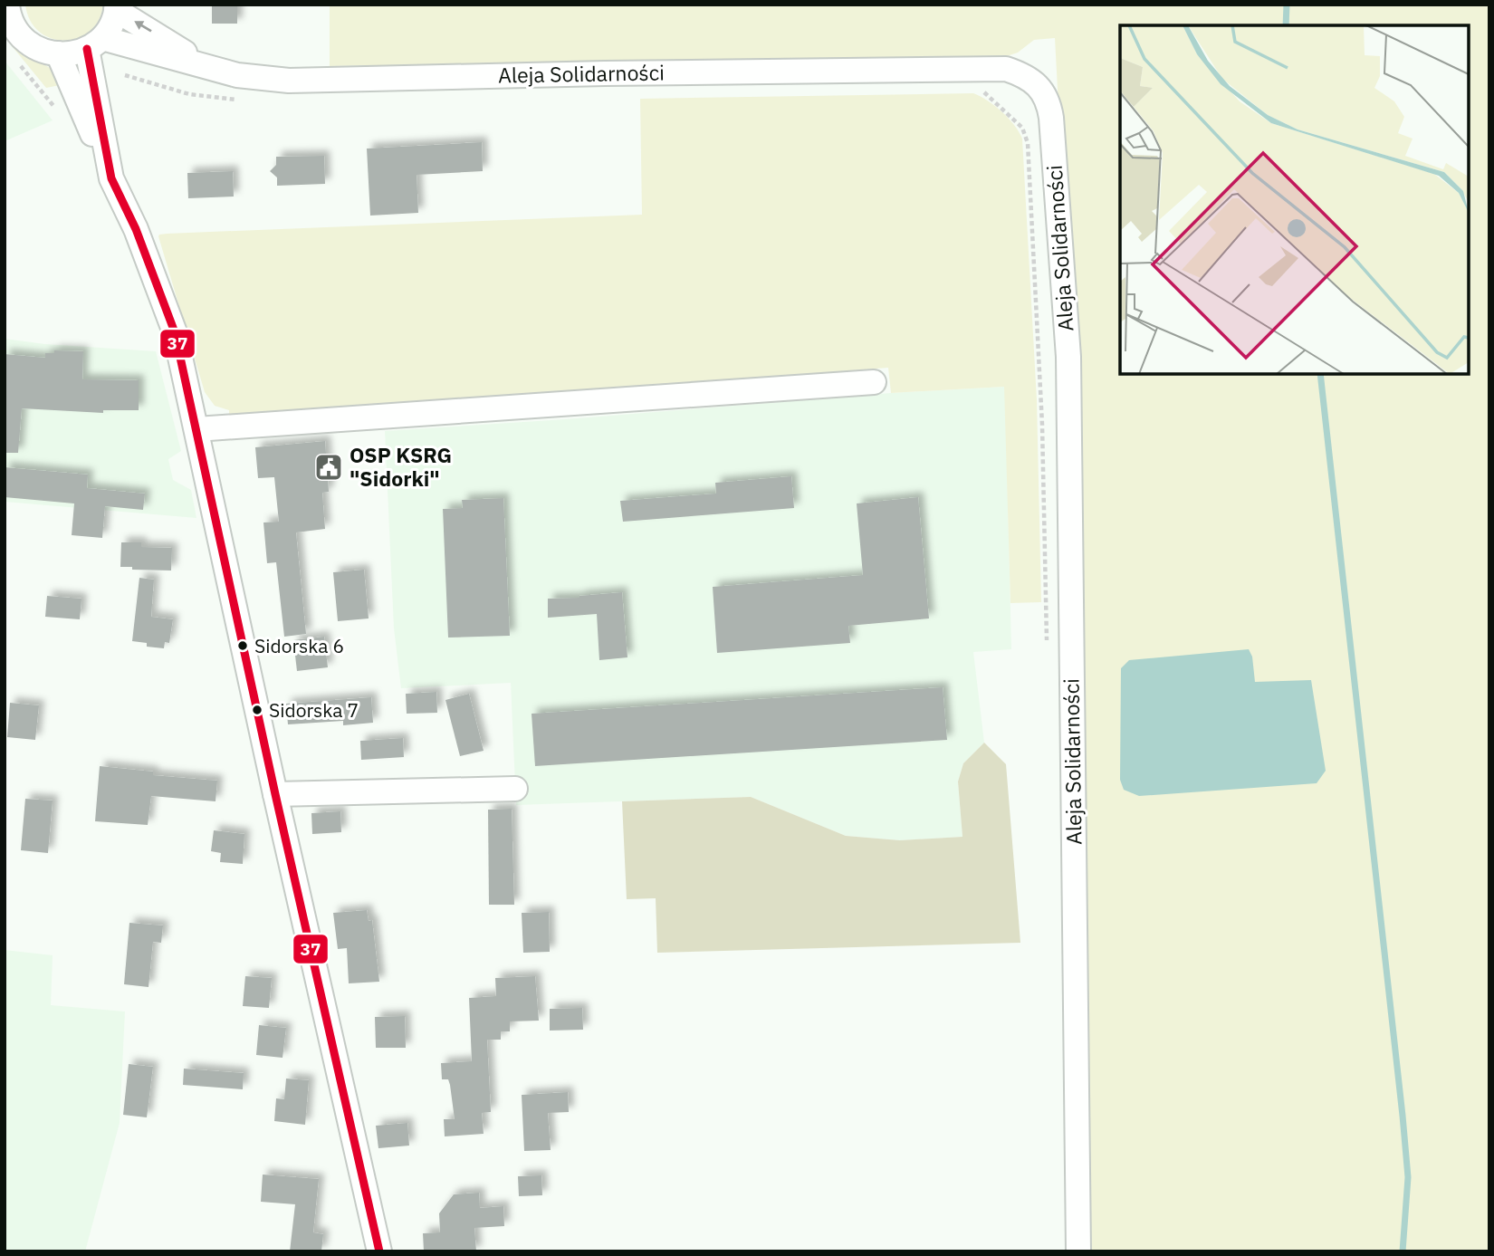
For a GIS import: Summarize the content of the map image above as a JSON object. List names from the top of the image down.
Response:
{
  "streets": {
    "street": ["Aleja Solidarności"]
  },
  "places": {
    "public building": ["OSP KSRG \"Sidorki\""],
    "other": ["Sidorska 6", "Sidorska 7"]
  },
  "lines": ["transit line 37"]
}
